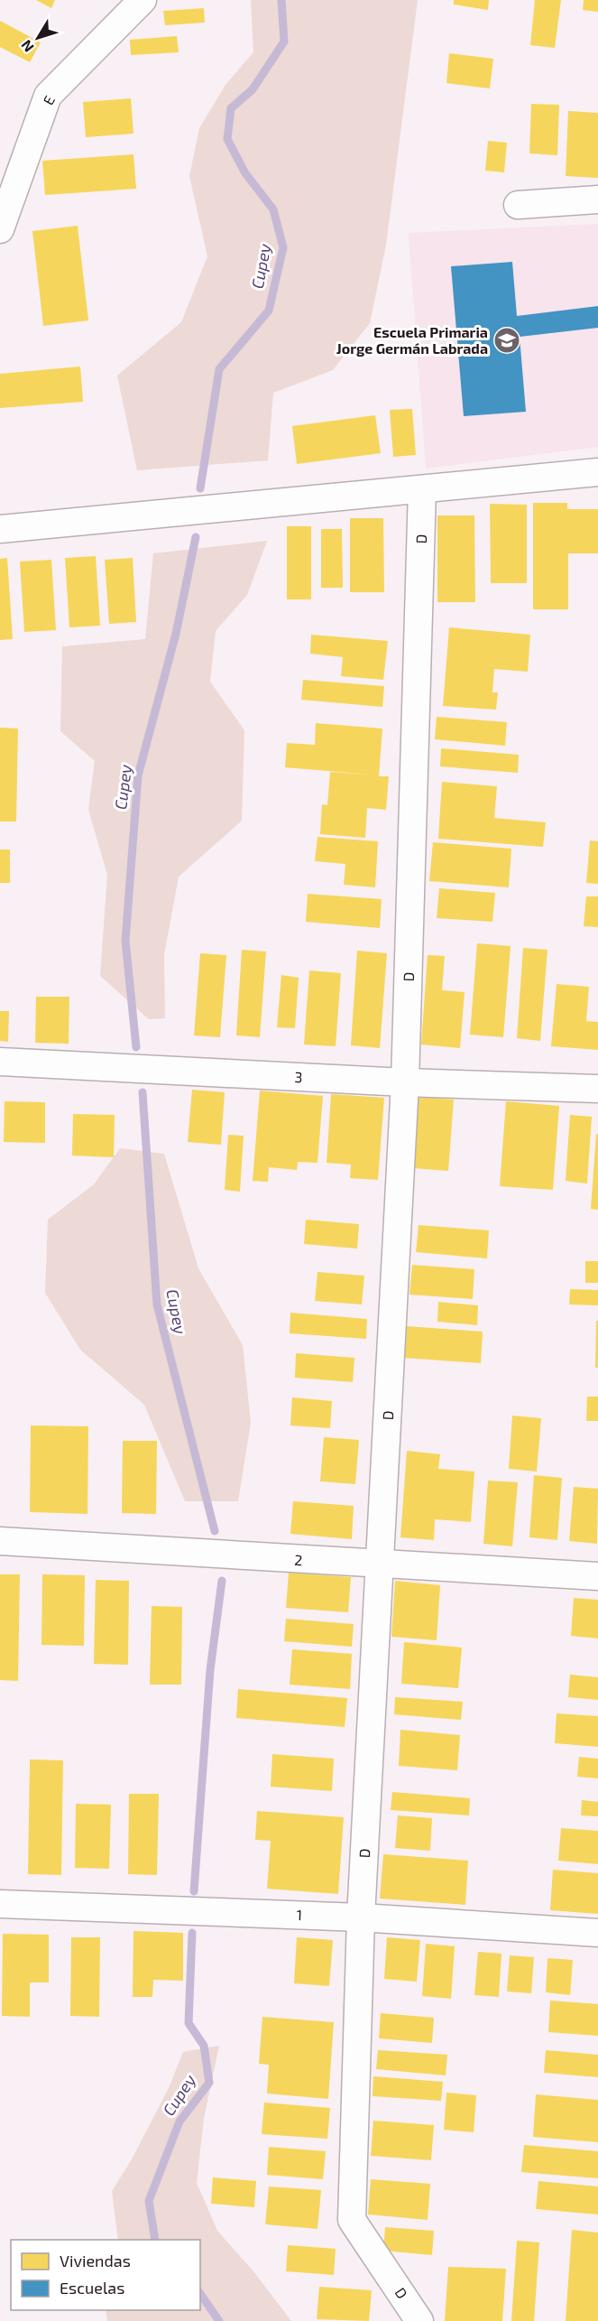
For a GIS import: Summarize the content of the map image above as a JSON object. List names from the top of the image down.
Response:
{
  "streets": {
    "street": [
      "E",
      "D",
      "3",
      "2",
      "1"
    ]
  },
  "crossings": [
    ["D", "3"],
    ["D", "2"],
    ["D", "1"]
  ],
  "water": ["Cupey"],
  "places": {
    "school or university": ["Escuela Primaria Jorge Germán Labrada"]
  },
  "legend": ["Viviendas", "Escuelas"],
  "north": "bottom left"
}
